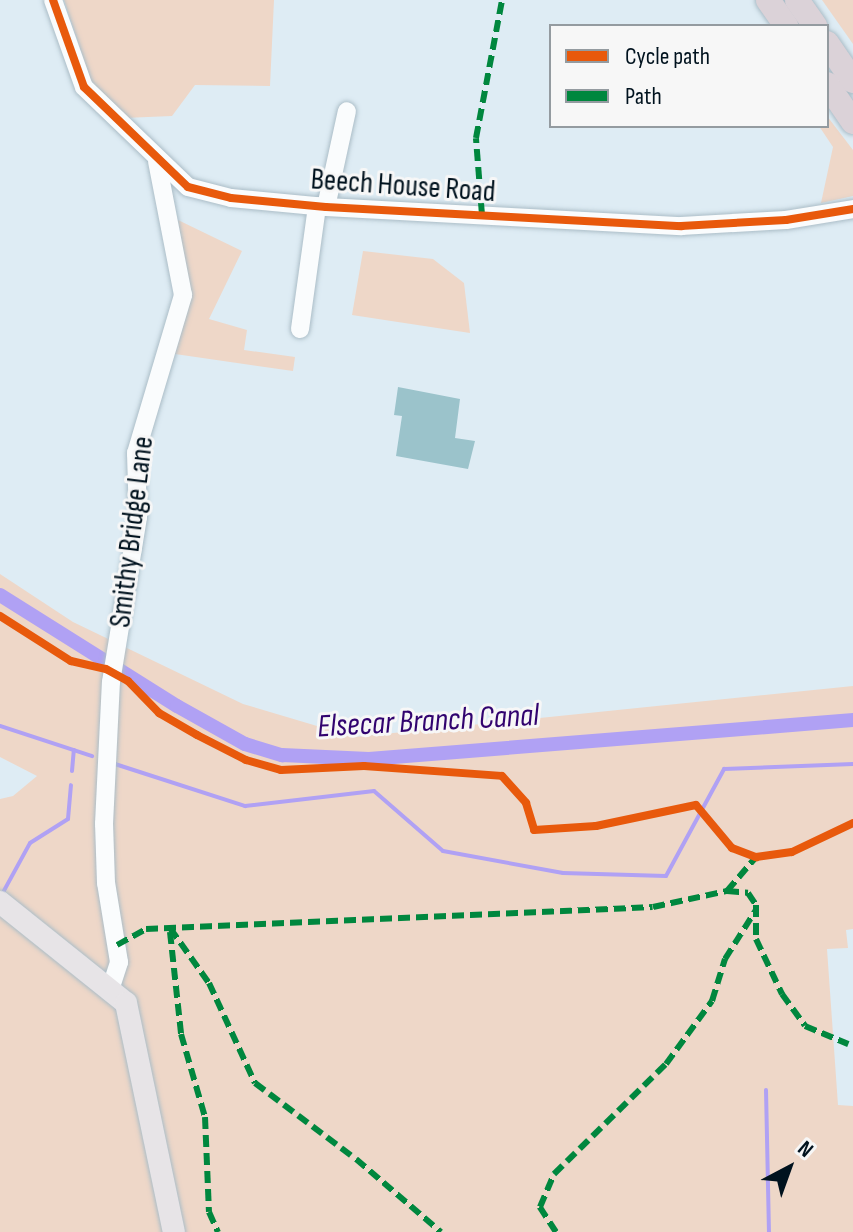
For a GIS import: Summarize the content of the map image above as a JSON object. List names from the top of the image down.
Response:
{
  "streets": {
    "street": ["Beech House Road", "Smithy Bridge Lane"]
  },
  "crossings": [
    ["Beech House Road", "Smithy Bridge Lane"]
  ],
  "water": ["Elsecar Branch Canal"],
  "legend": ["Cycle path", "Path"],
  "north": "top right"
}
